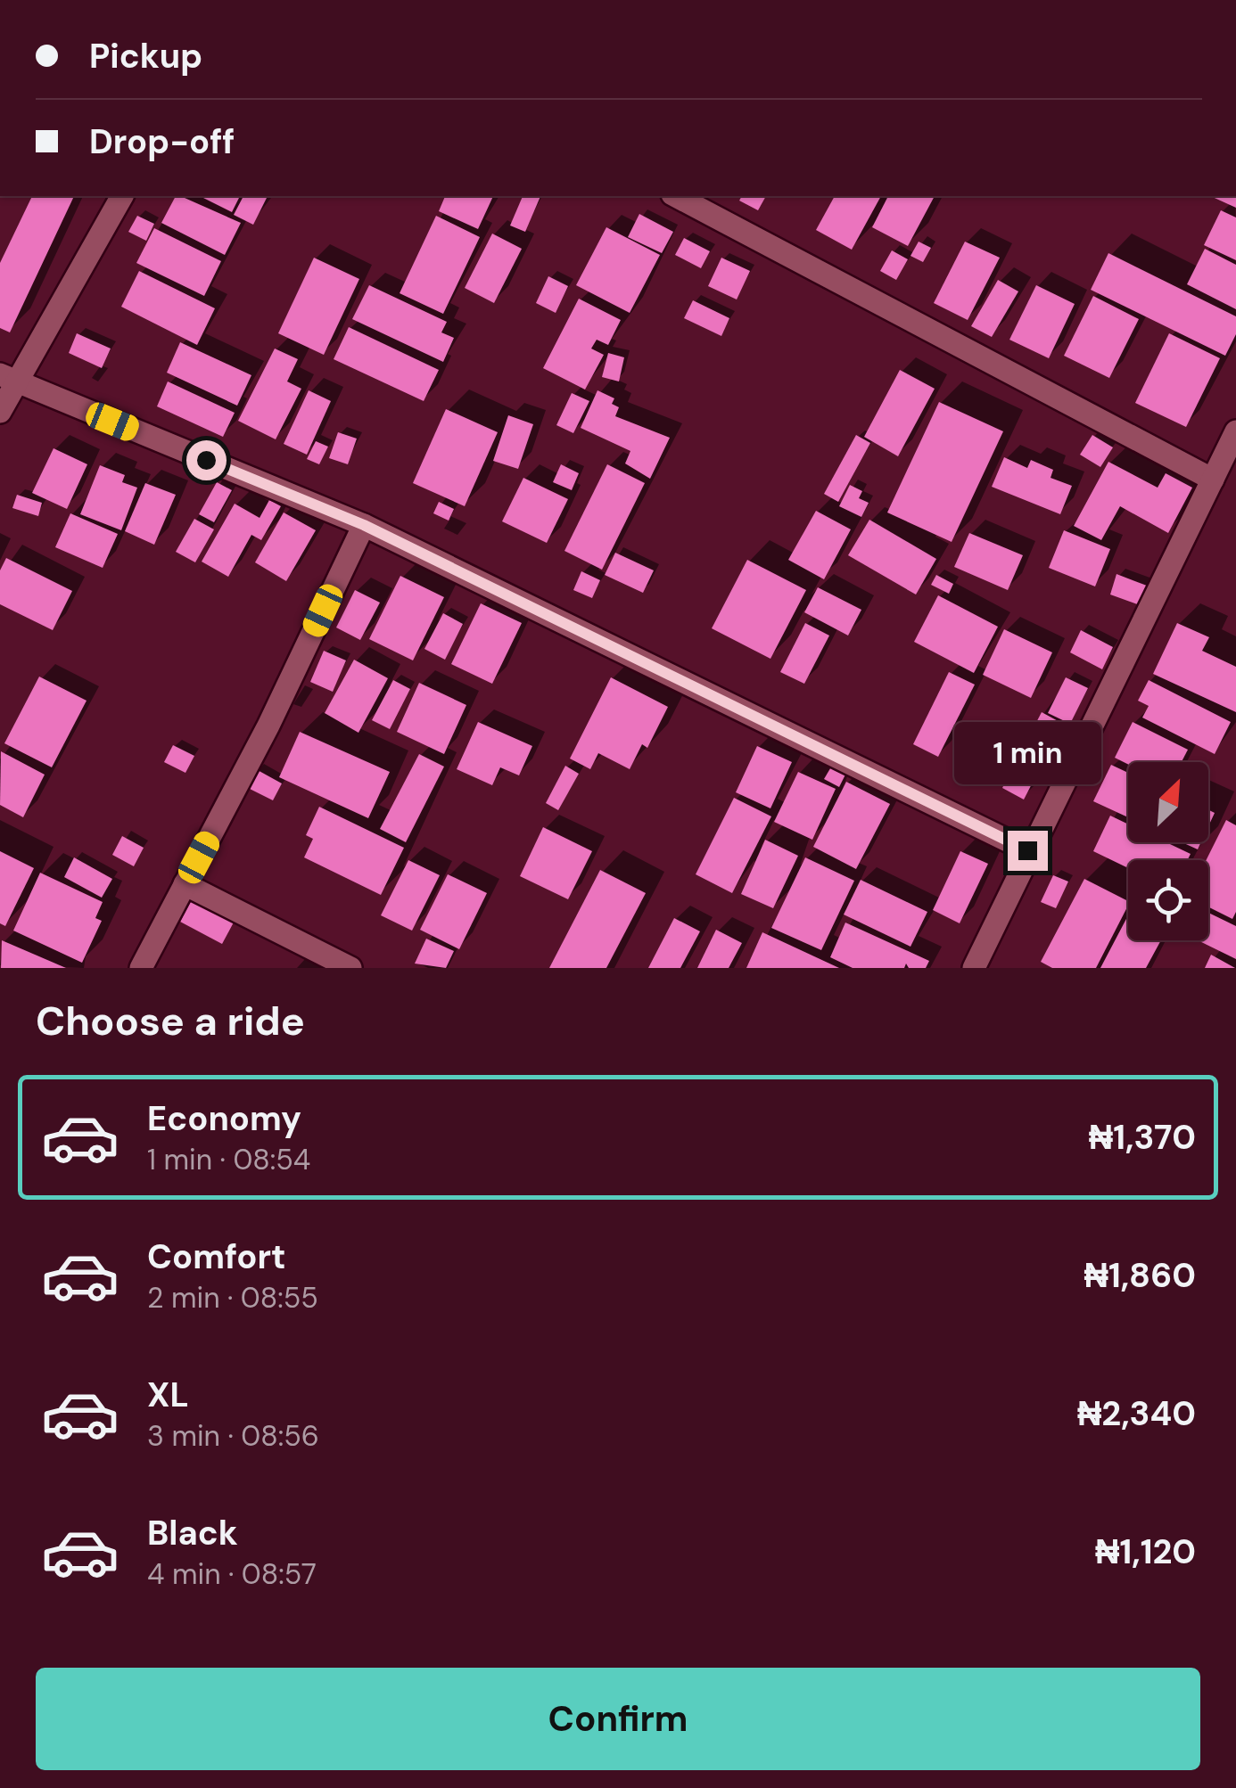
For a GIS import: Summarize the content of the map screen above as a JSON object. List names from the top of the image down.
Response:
{
  "north": "top right",
  "page": {
    "banner": ["Pickup", "Drop-off"],
    "bubble": "1 min",
    "heading": "Choose a ride",
    "list": [
      {
        "name": "Economy",
        "note": "1 min · 08:54",
        "value": "₦1,370"
      },
      {
        "name": "Comfort",
        "note": "2 min · 08:55",
        "value": "₦1,860"
      },
      {
        "name": "XL",
        "note": "3 min · 08:56",
        "value": "₦2,340"
      },
      {
        "name": "Black",
        "note": "4 min · 08:57",
        "value": "₦1,120"
      }
    ],
    "buttons": "Confirm"
  }
}
